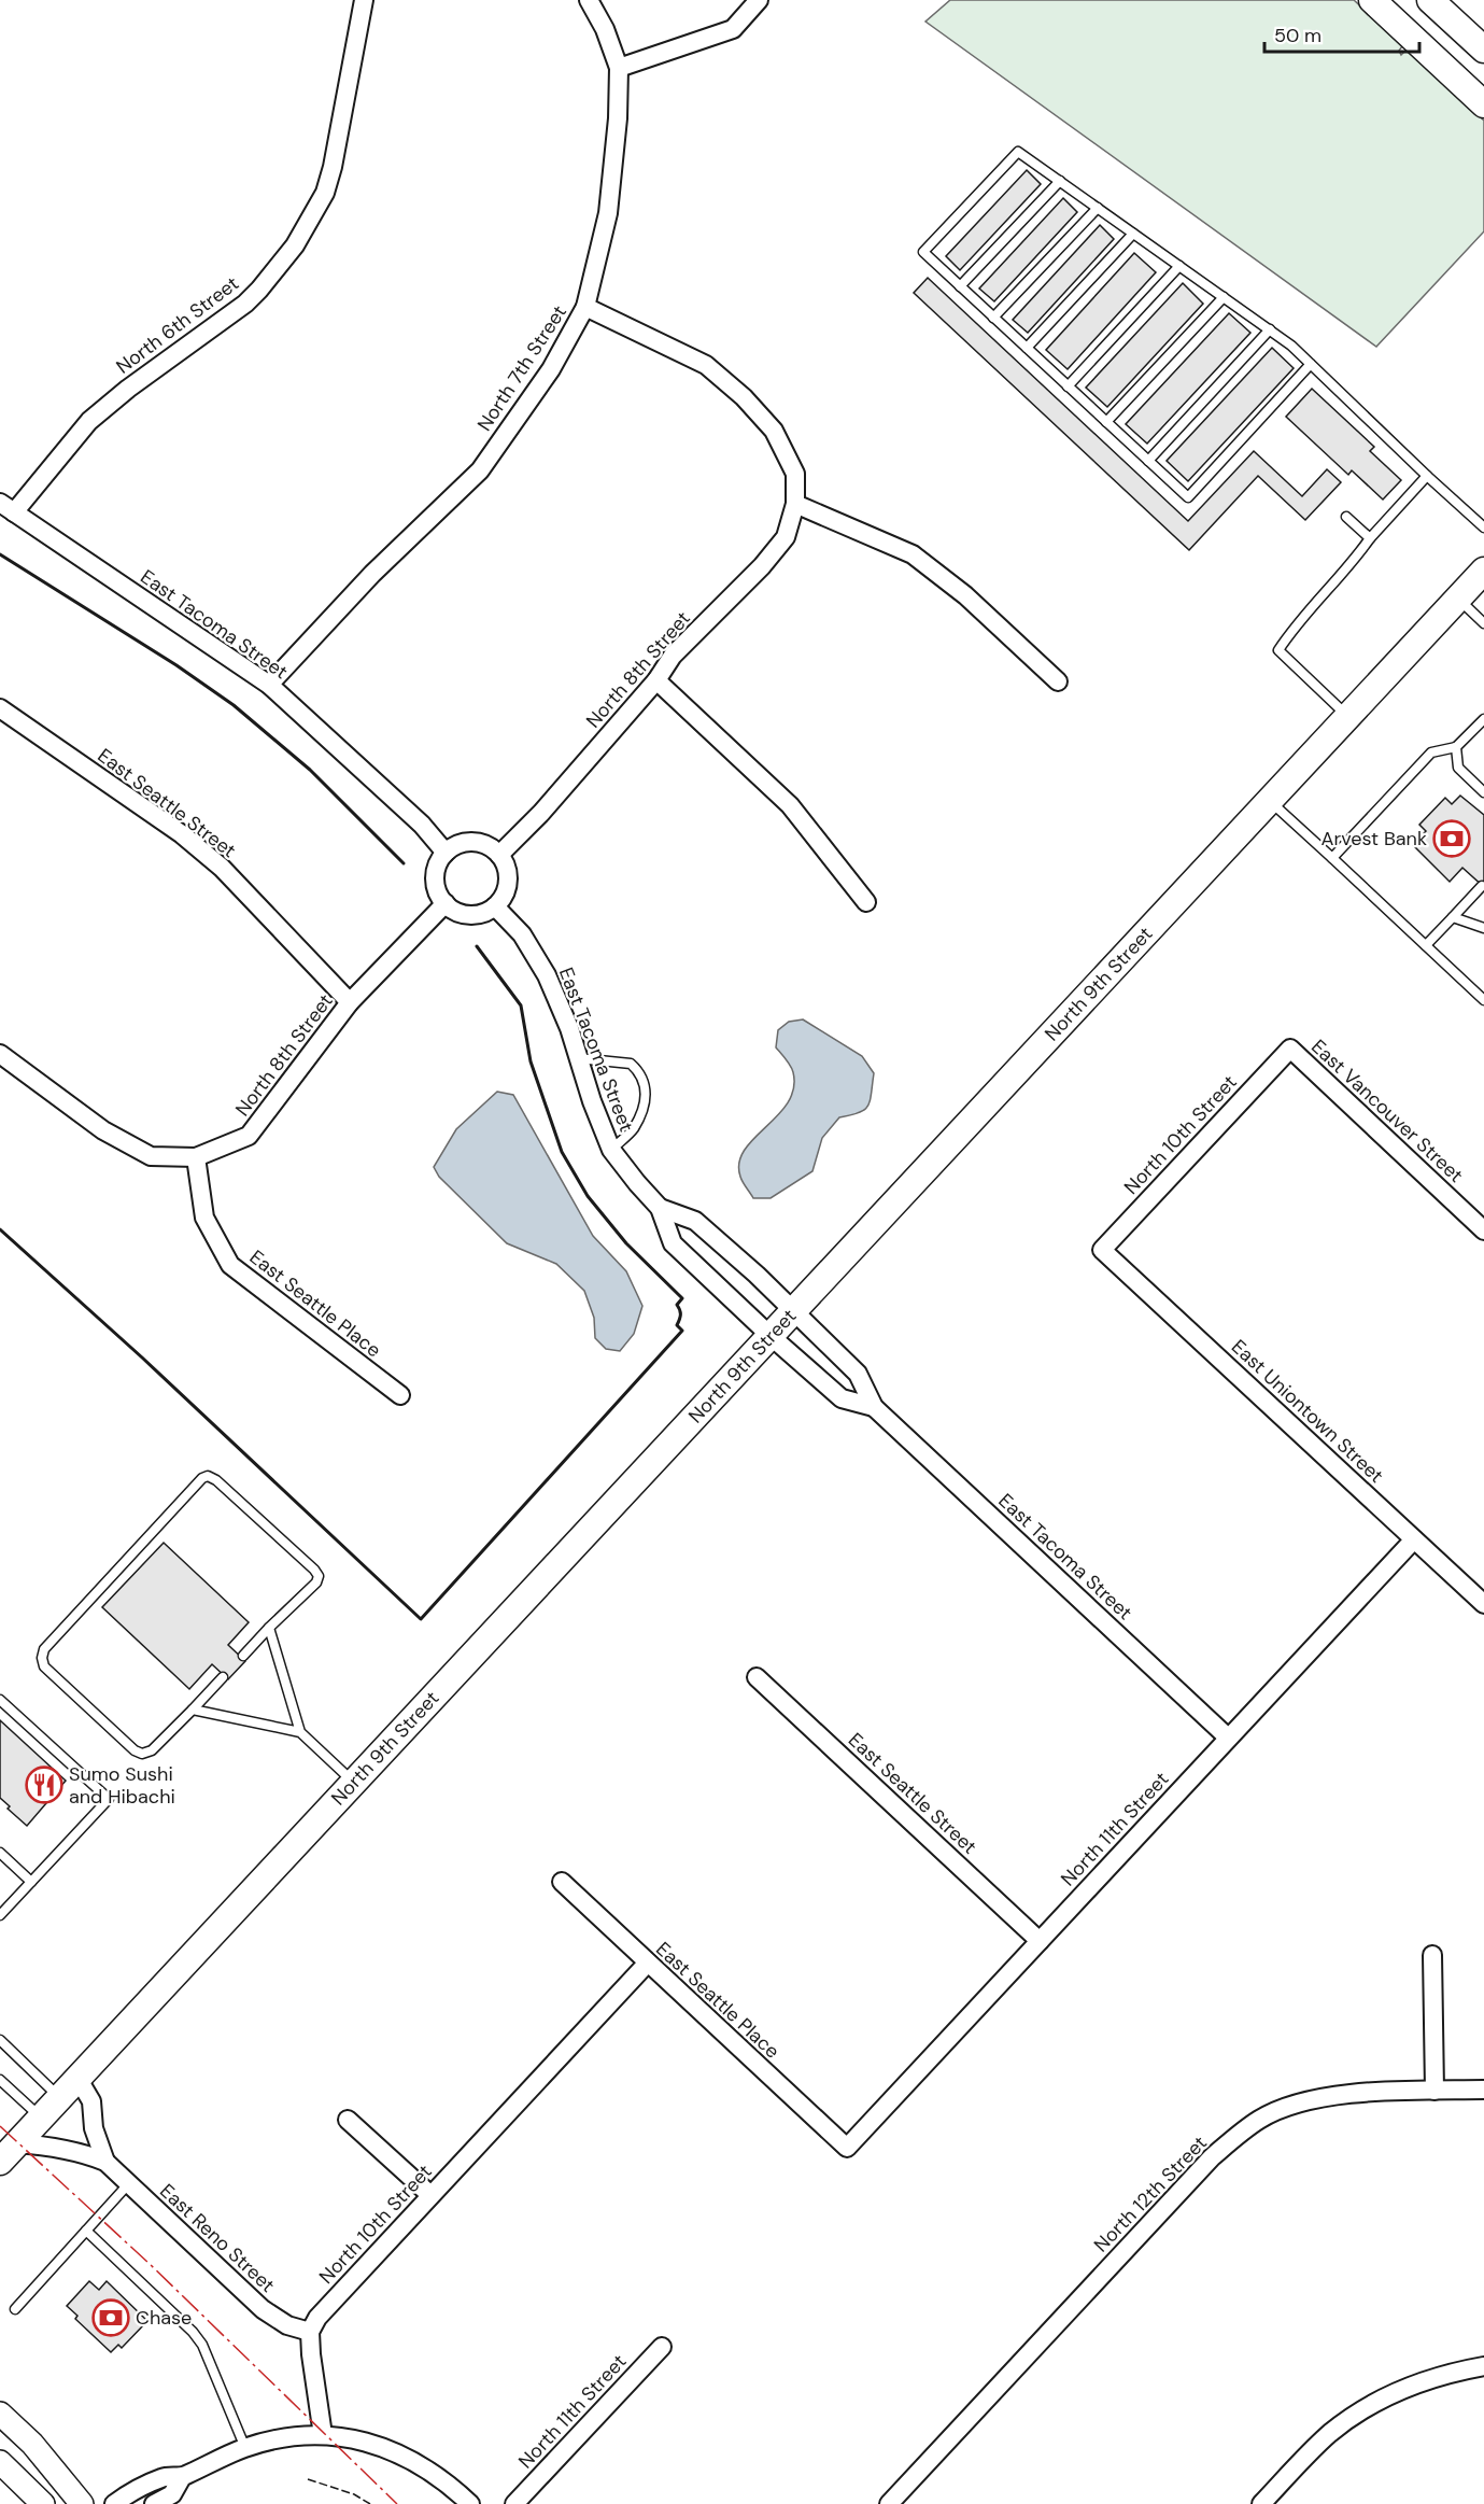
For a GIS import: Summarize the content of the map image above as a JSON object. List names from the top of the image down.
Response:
{
  "streets": {
    "main road": ["North 9th Street"],
    "street": [
      "North 6th Street",
      "North 7th Street",
      "East Tacoma Street",
      "North 8th Street",
      "East Seattle Street",
      "East Vancouver Street",
      "North 10th Street",
      "East Seattle Place",
      "East Uniontown Street",
      "North 11th Street",
      "North 12th Street",
      "East Reno Street"
    ]
  },
  "crossings": [
    ["North 6th Street", "East Tacoma Street"],
    ["North 7th Street", "East Tacoma Street"],
    ["East Tacoma Street", "North 8th Street"],
    ["East Tacoma Street", "North 9th Street"],
    ["East Tacoma Street", "North 11th Street"],
    ["North 8th Street", "East Seattle Street"],
    ["North 8th Street", "East Seattle Place"],
    ["East Seattle Street", "North 11th Street"],
    ["North 9th Street", "East Reno Street"],
    ["East Vancouver Street", "North 10th Street"],
    ["North 10th Street", "East Seattle Place"],
    ["North 10th Street", "East Uniontown Street"],
    ["North 10th Street", "East Reno Street"],
    ["East Seattle Place", "North 11th Street"],
    ["East Uniontown Street", "North 11th Street"]
  ],
  "places": {
    "bank": ["Arvest Bank", "Chase"],
    "restaurant": ["Sumo Sushi and Hibachi"]
  },
  "scale_bar": "50 m"
}
